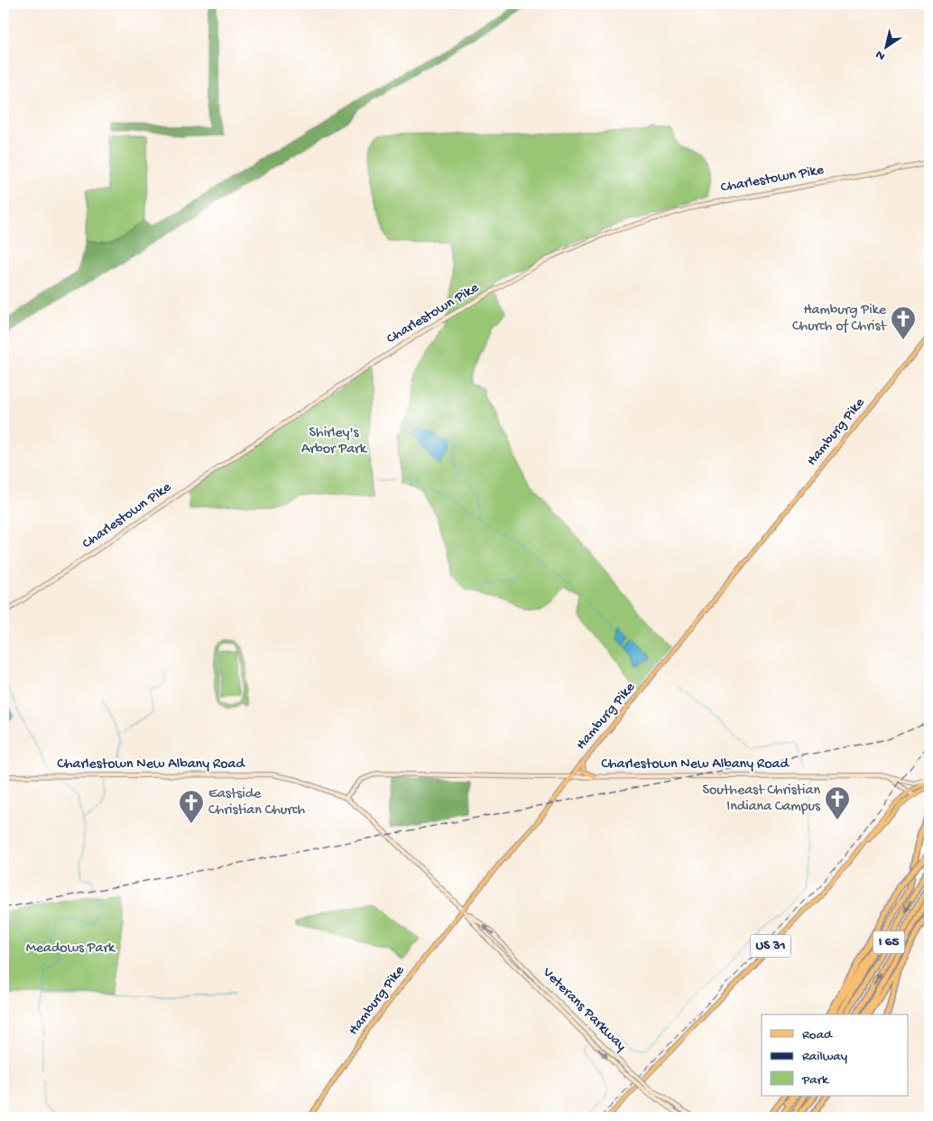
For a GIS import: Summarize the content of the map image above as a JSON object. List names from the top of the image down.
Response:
{
  "streets": {
    "highway": ["I 65"],
    "main road": [
      "Charlestown Pike",
      "Hamburg Pike",
      "Charlestown New Albany Road",
      "US 31",
      "Veterans Parkway"
    ]
  },
  "crossings": [
    ["Hamburg Pike", "Charlestown New Albany Road"],
    ["Hamburg Pike", "Veterans Parkway"],
    ["Charlestown New Albany Road", "US 31"],
    ["Charlestown New Albany Road", "Veterans Parkway"]
  ],
  "parks": ["Shirley's Arbor Park", "Meadows Park"],
  "places": {
    "church": ["Hamburg Pike Church of Christ", "Southeast Christian Indiana Campus", "Eastside Christian Church"]
  },
  "legend": ["Road", "Railway", "Park"],
  "north": "bottom left"
}
